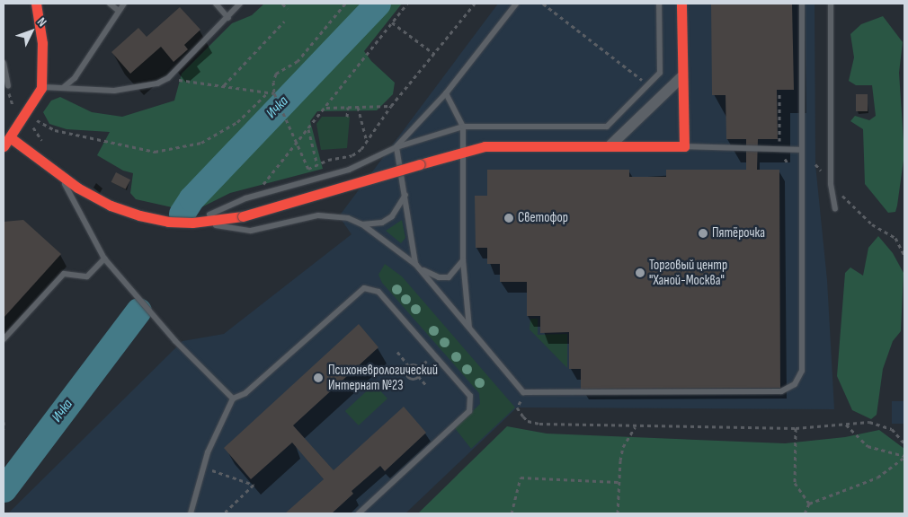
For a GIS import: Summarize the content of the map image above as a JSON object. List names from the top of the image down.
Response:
{
  "water": ["Ичка"],
  "places": [
    "Светофор",
    "Пятёрочка",
    "Торговый центр \"Ханой-Москва\"",
    "Психоневрологический Интернат №23"
  ],
  "north": "top right"
}
